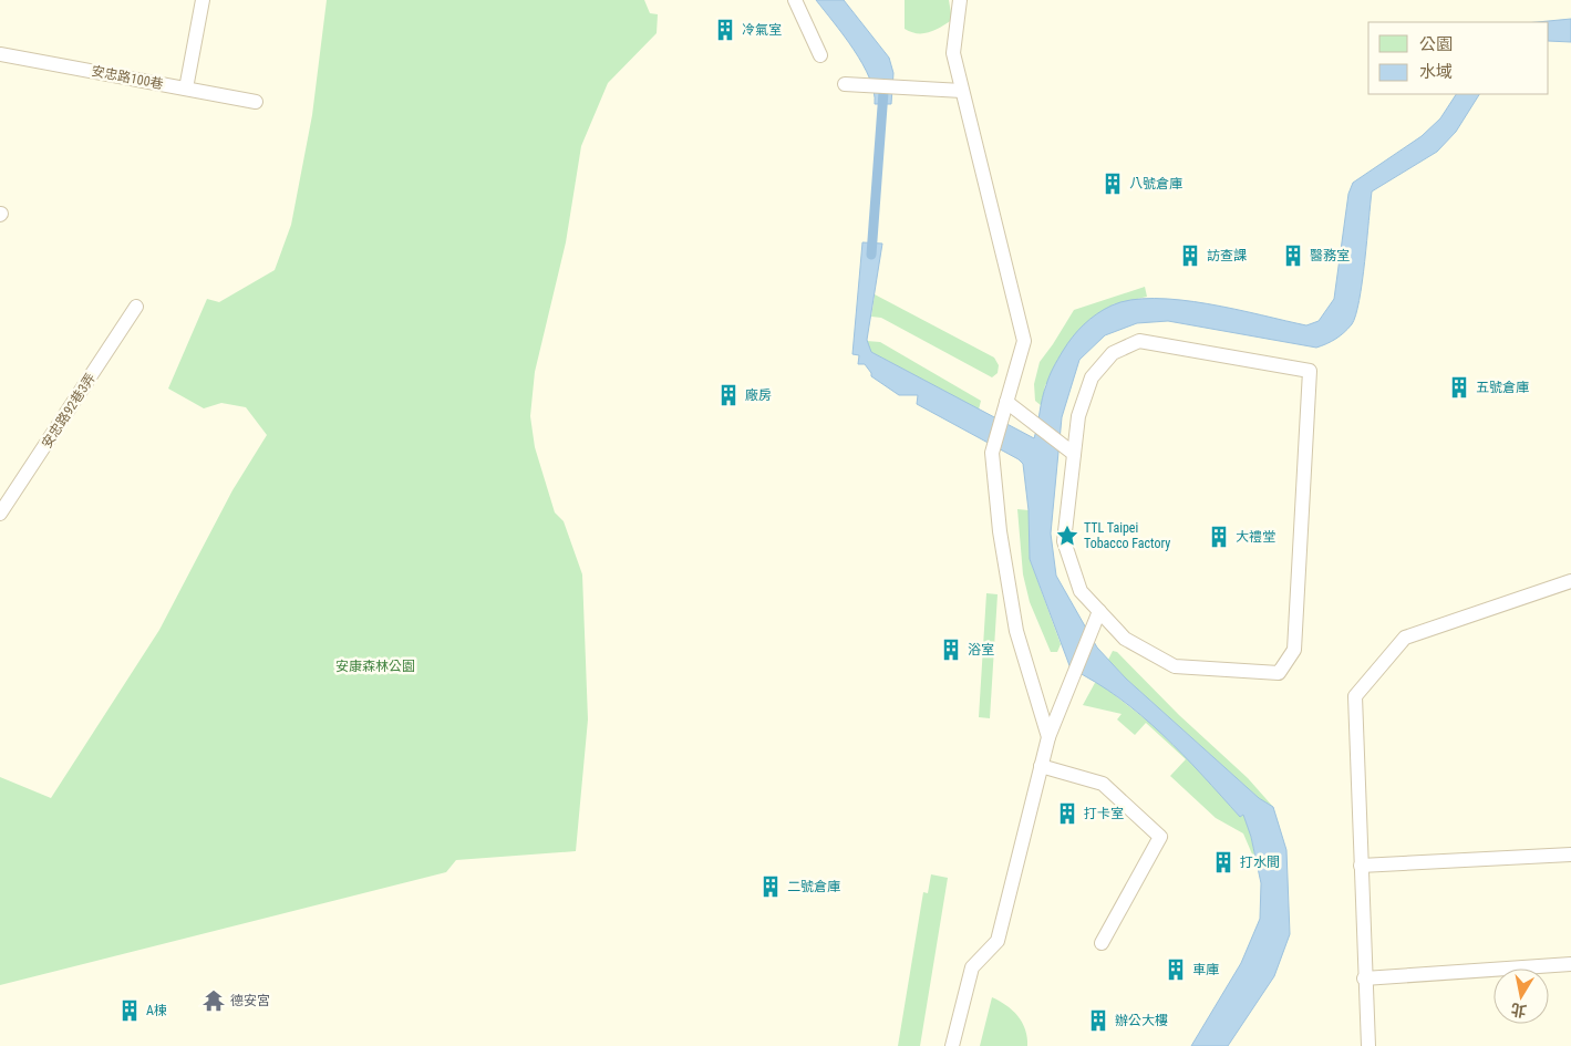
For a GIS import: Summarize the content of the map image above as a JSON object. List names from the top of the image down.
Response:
{
  "streets": {
    "lane": ["安忠路100巷", "安忠路92巷3弄"]
  },
  "parks": ["安康森林公園"],
  "places": {
    "building": [
      "冷氣室",
      "八號倉庫",
      "訪查課",
      "醫務室",
      "五號倉庫",
      "廠房",
      "大禮堂",
      "浴室",
      "打卡室",
      "打水間",
      "二號倉庫",
      "車庫",
      "A棟",
      "辦公大樓"
    ],
    "place": ["TTL Taipei Tobacco Factory"],
    "temple": ["德安宮"]
  },
  "legend": ["公園", "水域"],
  "north": "bottom"
}
